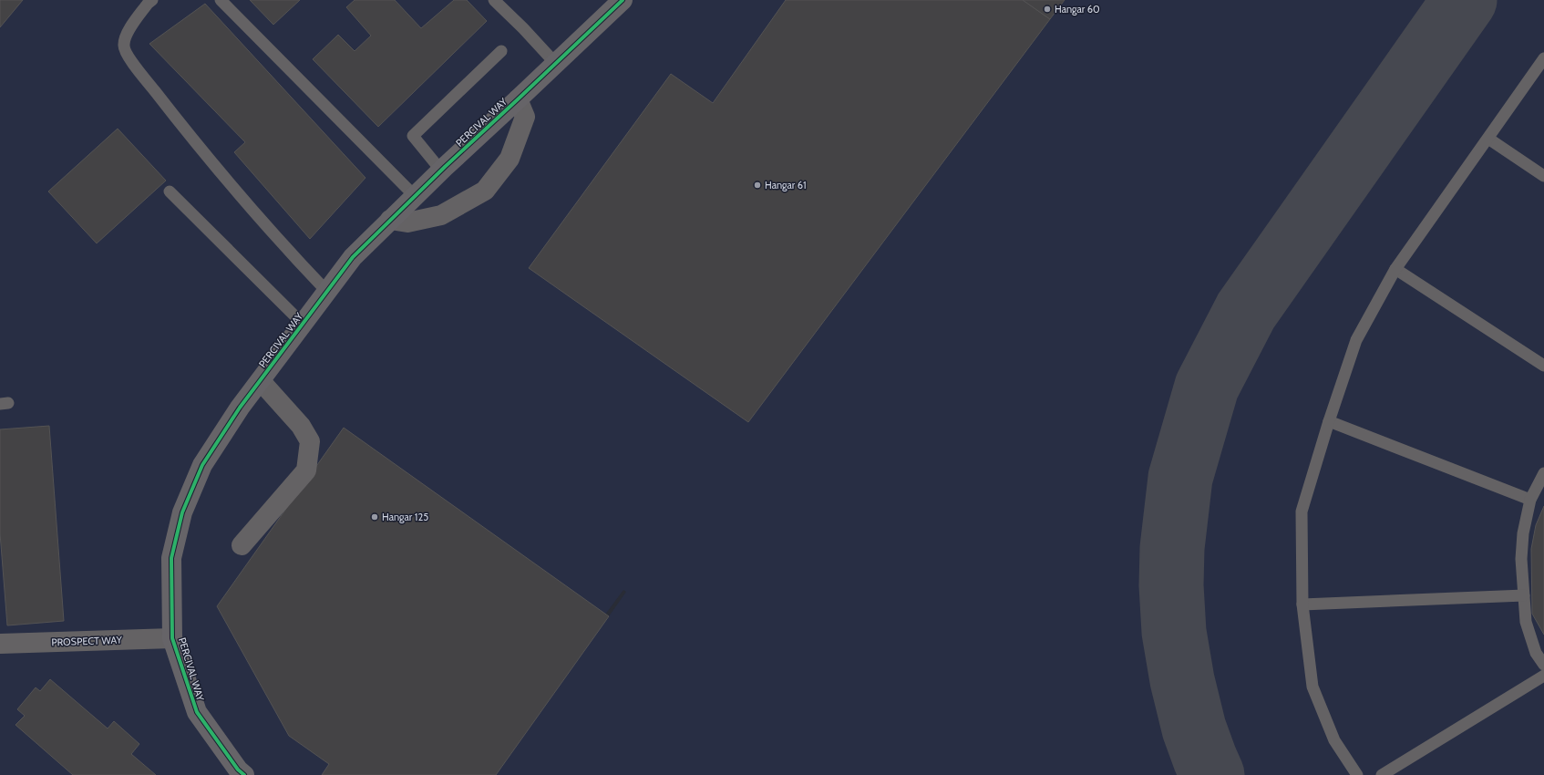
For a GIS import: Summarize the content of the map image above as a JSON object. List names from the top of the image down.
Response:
{
  "streets": {
    "street": ["PERCIVAL WAY", "PROSPECT WAY"]
  },
  "crossings": [
    ["PERCIVAL WAY", "PROSPECT WAY"]
  ],
  "places": ["Hangar 60", "Hangar 61", "Hangar 125"]
}
